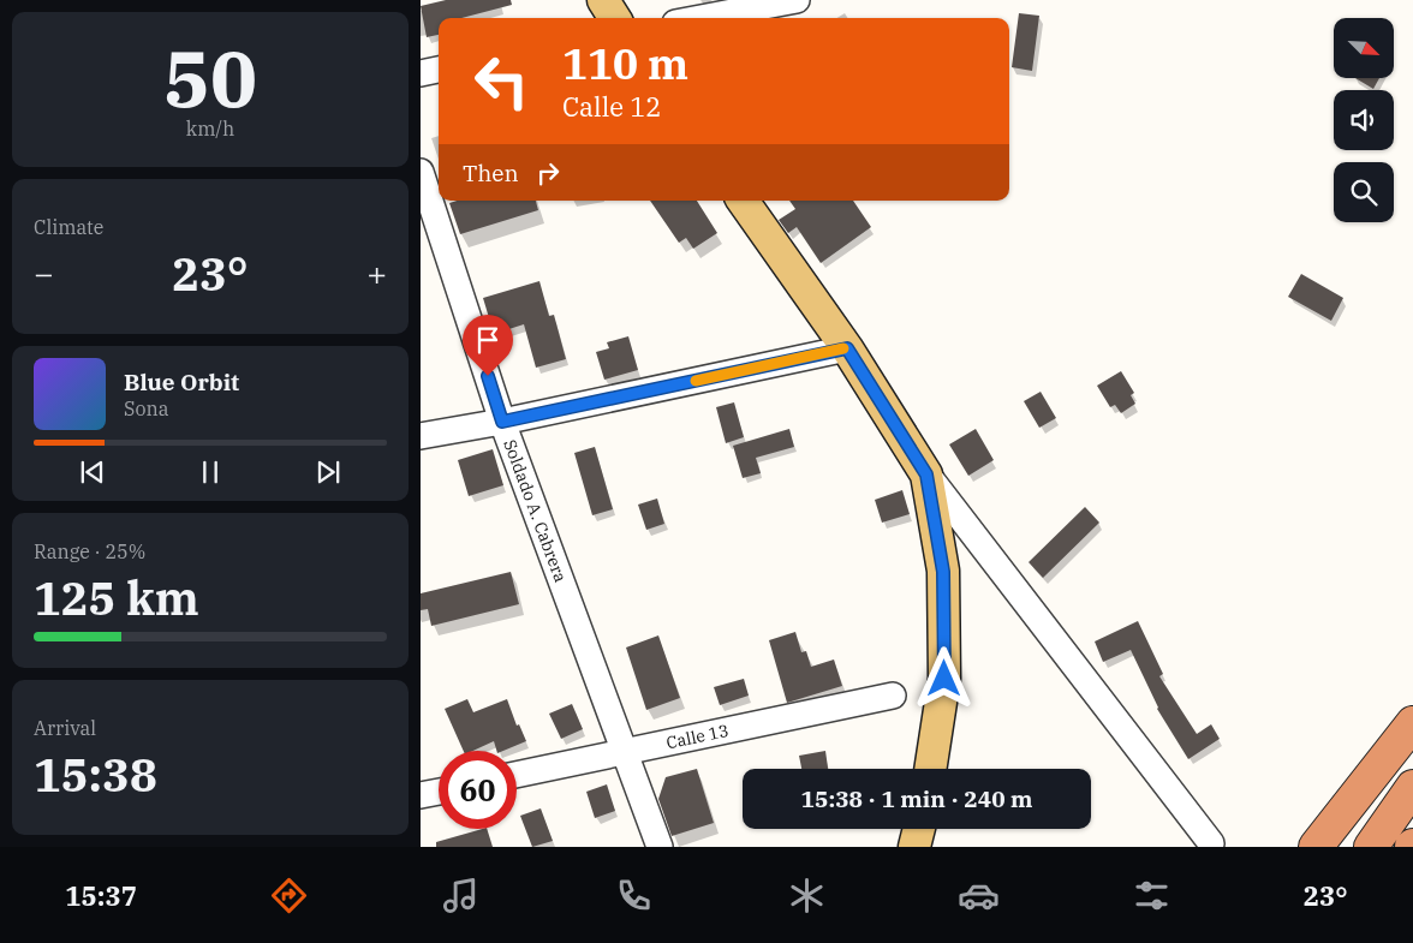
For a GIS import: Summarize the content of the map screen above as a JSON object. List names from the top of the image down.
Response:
{
  "streets": {
    "street": ["Soldado A. Cabrera", "Calle 13"]
  },
  "crossings": [
    ["Soldado A. Cabrera", "Calle 13"]
  ],
  "north": "bottom right",
  "page": {
    "tile": [
      ["50", "km/h"],
      "Climate",
      ["Range · 25%", "125 km"],
      ["Arrival", "15:38"]
    ],
    "turn": ["110 m", "Calle 12"],
    "then": "Then",
    "heat": ["−", "23°", "+"],
    "song": ["Blue Orbit", "Sona"],
    "limit": "60",
    "trip": "15:38 · 1 min · 240 m",
    "tabs": ["15:37", "23°"]
  }
}
